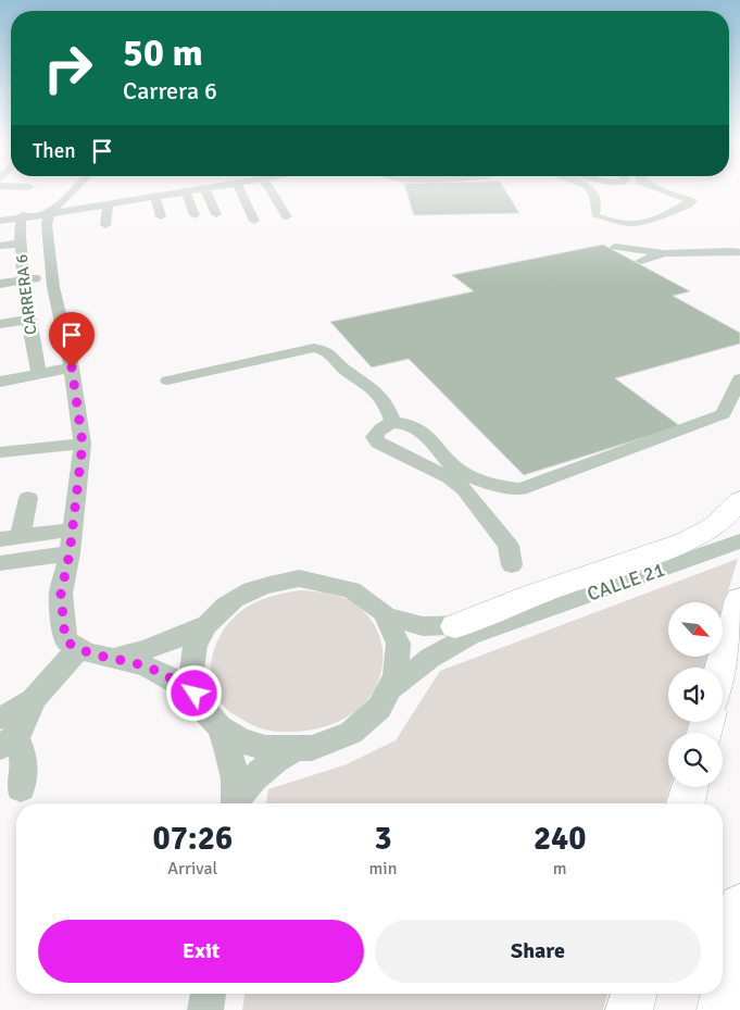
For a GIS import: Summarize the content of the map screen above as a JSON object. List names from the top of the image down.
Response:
{
  "streets": {
    "street": ["CARRERA 6", "CALLE 21"]
  },
  "north": "bottom right",
  "page": {
    "turn": ["50 m", "Carrera 6"],
    "then": "Then",
    "eta": [
      "07:26",
      "Arrival",
      "3",
      "min",
      "240",
      "m"
    ],
    "buttons": ["Exit", "Share"]
  }
}
